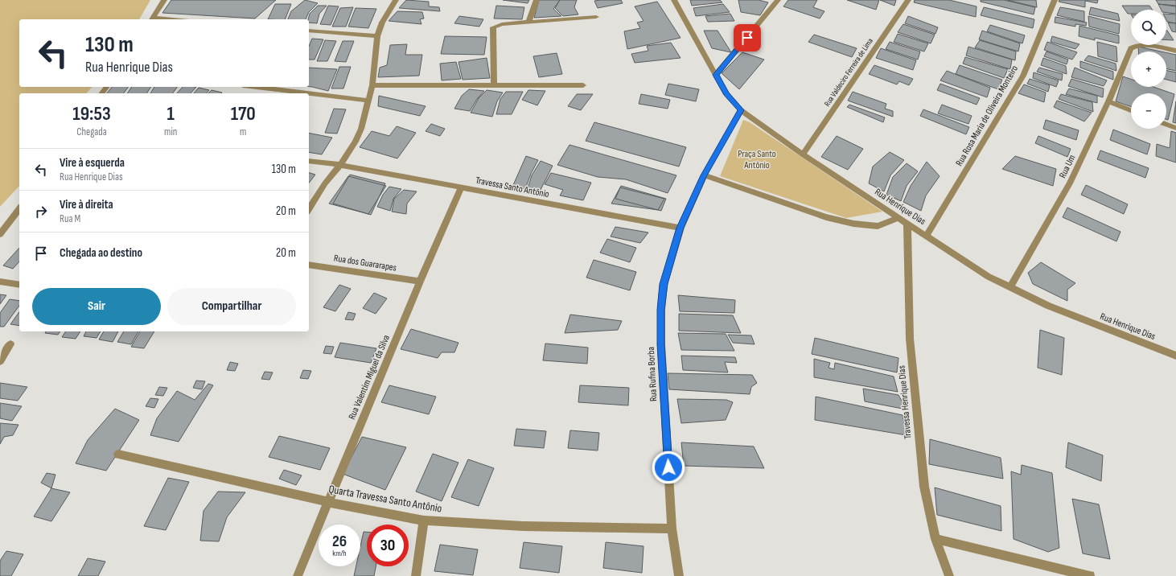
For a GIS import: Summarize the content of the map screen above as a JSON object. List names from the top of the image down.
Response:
{
  "streets": {
    "street": [
      "Rua Valdeciro Ferreira de Lima",
      "Rua Rosa Maria de Oliveira Monteiro",
      "Rua Um",
      "Travessa Santo Antônio",
      "Rua Henrique Dias",
      "Rua dos Guararapes",
      "Rua Rufina Borba",
      "Rua Valentim Miguel da Silva",
      "Travessa Henrique Dias",
      "Quarta Travessa Santo Antônio"
    ]
  },
  "crossings": [
    ["Rua Valdeciro Ferreira de Lima", "Rua Henrique Dias"],
    ["Rua Rosa Maria de Oliveira Monteiro", "Rua Henrique Dias"],
    ["Rua Um", "Rua Henrique Dias"],
    ["Travessa Santo Antônio", "Rua Rufina Borba"],
    ["Travessa Santo Antônio", "Rua Valentim Miguel da Silva"],
    ["Rua Henrique Dias", "Rua Rufina Borba"],
    ["Rua Henrique Dias", "Travessa Henrique Dias"],
    ["Rua dos Guararapes", "Rua Valentim Miguel da Silva"],
    ["Rua Rufina Borba", "Quarta Travessa Santo Antônio"],
    ["Rua Valentim Miguel da Silva", "Quarta Travessa Santo Antônio"]
  ],
  "parks": ["Praça Santo Antônio"],
  "page": {
    "map_buttons": ["+", "−"],
    "turn": ["130 m", "Rua Henrique Dias"],
    "eta": [
      "19:53",
      "Chegada",
      "1",
      "min",
      "170",
      "m"
    ],
    "list": [
      {
        "name": "Vire à esquerda",
        "note": "Rua Henrique Dias",
        "value": "130 m"
      },
      {
        "name": "Vire à direita",
        "note": "Rua M",
        "value": "20 m"
      },
      {
        "name": "Chegada ao destino",
        "value": "20 m"
      }
    ],
    "buttons": ["Sair", "Compartilhar"],
    "speed": "26 km/h",
    "limit": "30"
  }
}
